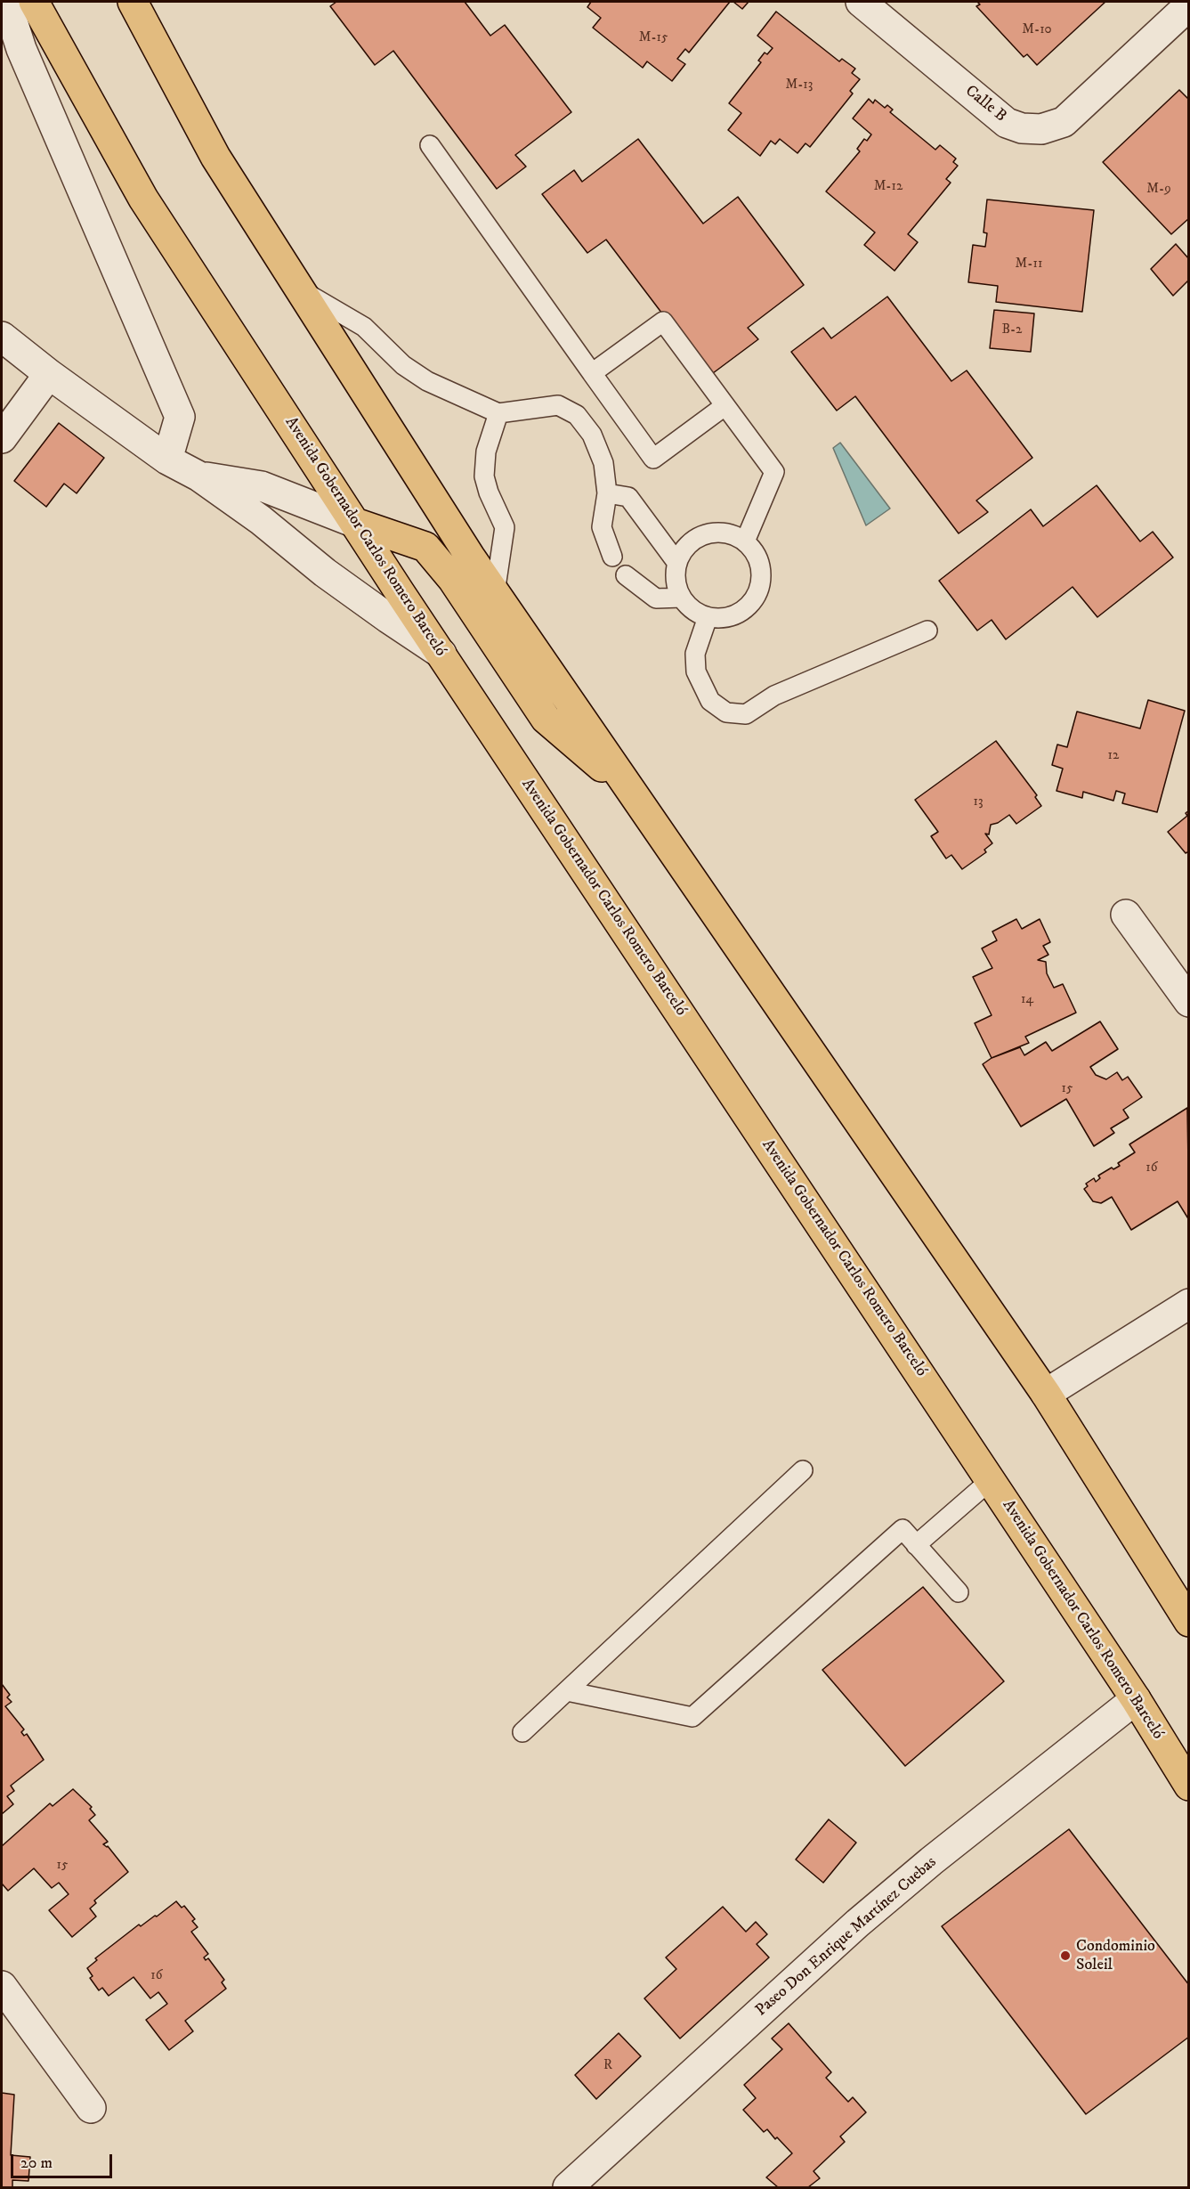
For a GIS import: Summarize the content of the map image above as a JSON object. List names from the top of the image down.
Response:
{
  "streets": {
    "main road": ["Avenida Gobernador Carlos Romero Barceló"],
    "street": ["Calle B", "Paseo Don Enrique Martínez Cuebas"]
  },
  "crossings": [
    ["Avenida Gobernador Carlos Romero Barceló", "Paseo Don Enrique Martínez Cuebas"]
  ],
  "places": ["Condominio Soleil"],
  "house_numbers": [
    "M-10",
    "M-15",
    "M-13",
    "M-12",
    "M-9",
    "M-11",
    "B-2",
    "12",
    "13",
    "14",
    "15",
    "16",
    "15",
    "16",
    "R"
  ],
  "scale_bar": "20 m"
}
